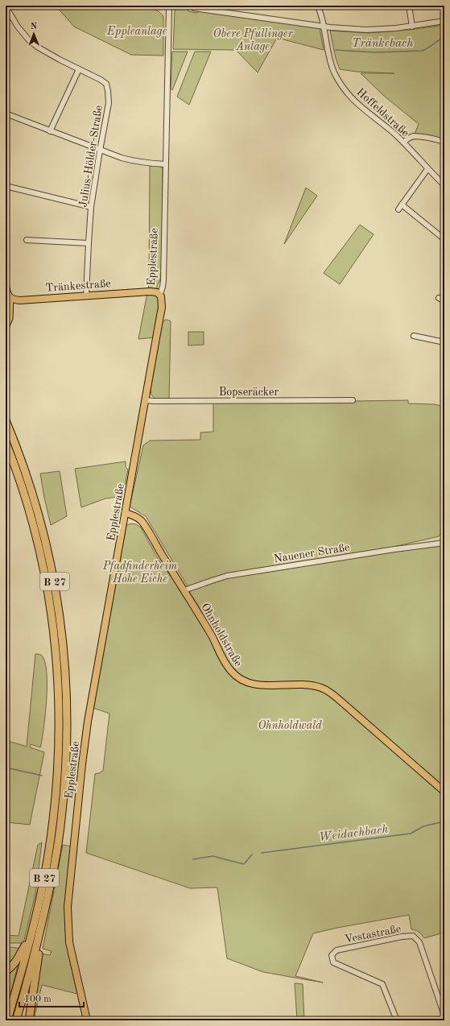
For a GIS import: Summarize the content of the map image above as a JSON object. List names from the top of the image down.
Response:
{
  "streets": {
    "highway": ["B 27"],
    "main road": ["Epplestraße", "Tränkestraße", "Ohnholdstraße"],
    "street": [
      "Hoffeldstraße",
      "Julius-Hölder-Straße",
      "Bopseräcker",
      "Nauener Straße",
      "Vestastraße"
    ]
  },
  "crossings": [
    ["Julius-Hölder-Straße", "Tränkestraße"],
    ["Epplestraße", "Tränkestraße"],
    ["Epplestraße", "Bopseräcker"],
    ["Epplestraße", "Ohnholdstraße"],
    ["Nauener Straße", "Ohnholdstraße"]
  ],
  "water": ["Tränkebach", "Weidachbach"],
  "parks": [
    "Eppleanlage",
    "Obere Pfullinger Anlage",
    "Pfadfinderheim Hohe Eiche",
    "Ohnholdwald"
  ],
  "scale_bar": "100 m",
  "north": "top"
}
